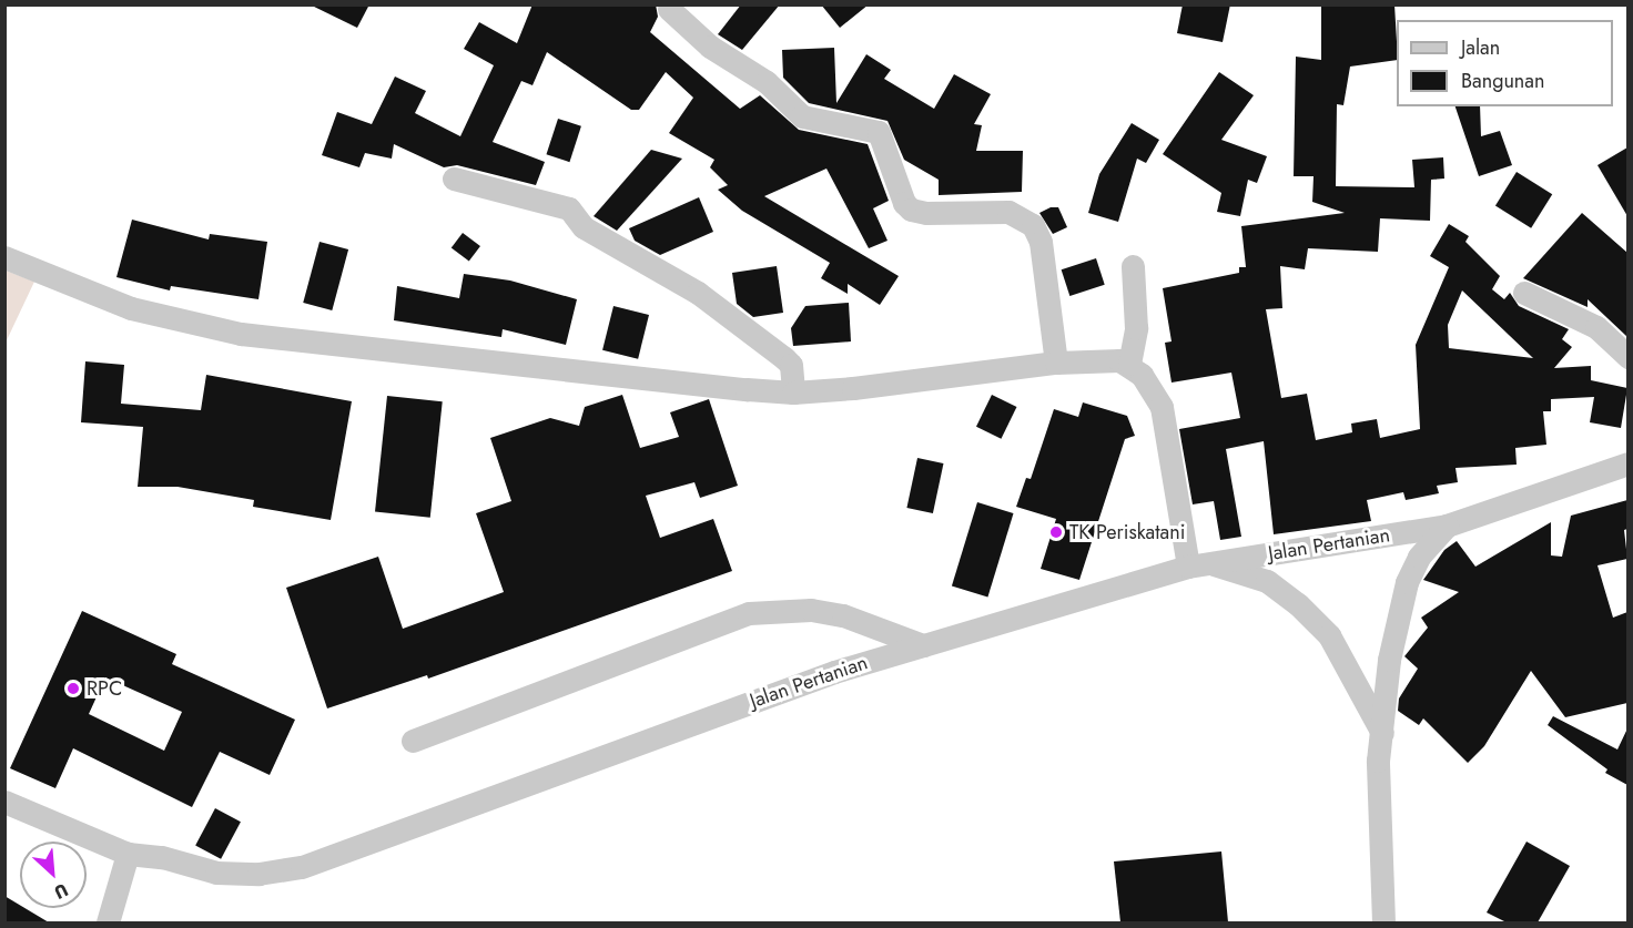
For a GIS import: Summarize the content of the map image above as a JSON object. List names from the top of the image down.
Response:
{
  "streets": {
    "street": ["Jalan Pertanian"]
  },
  "places": ["TK Periskatani", "RPC"],
  "legend": ["Jalan", "Bangunan"],
  "north": "bottom right"
}
